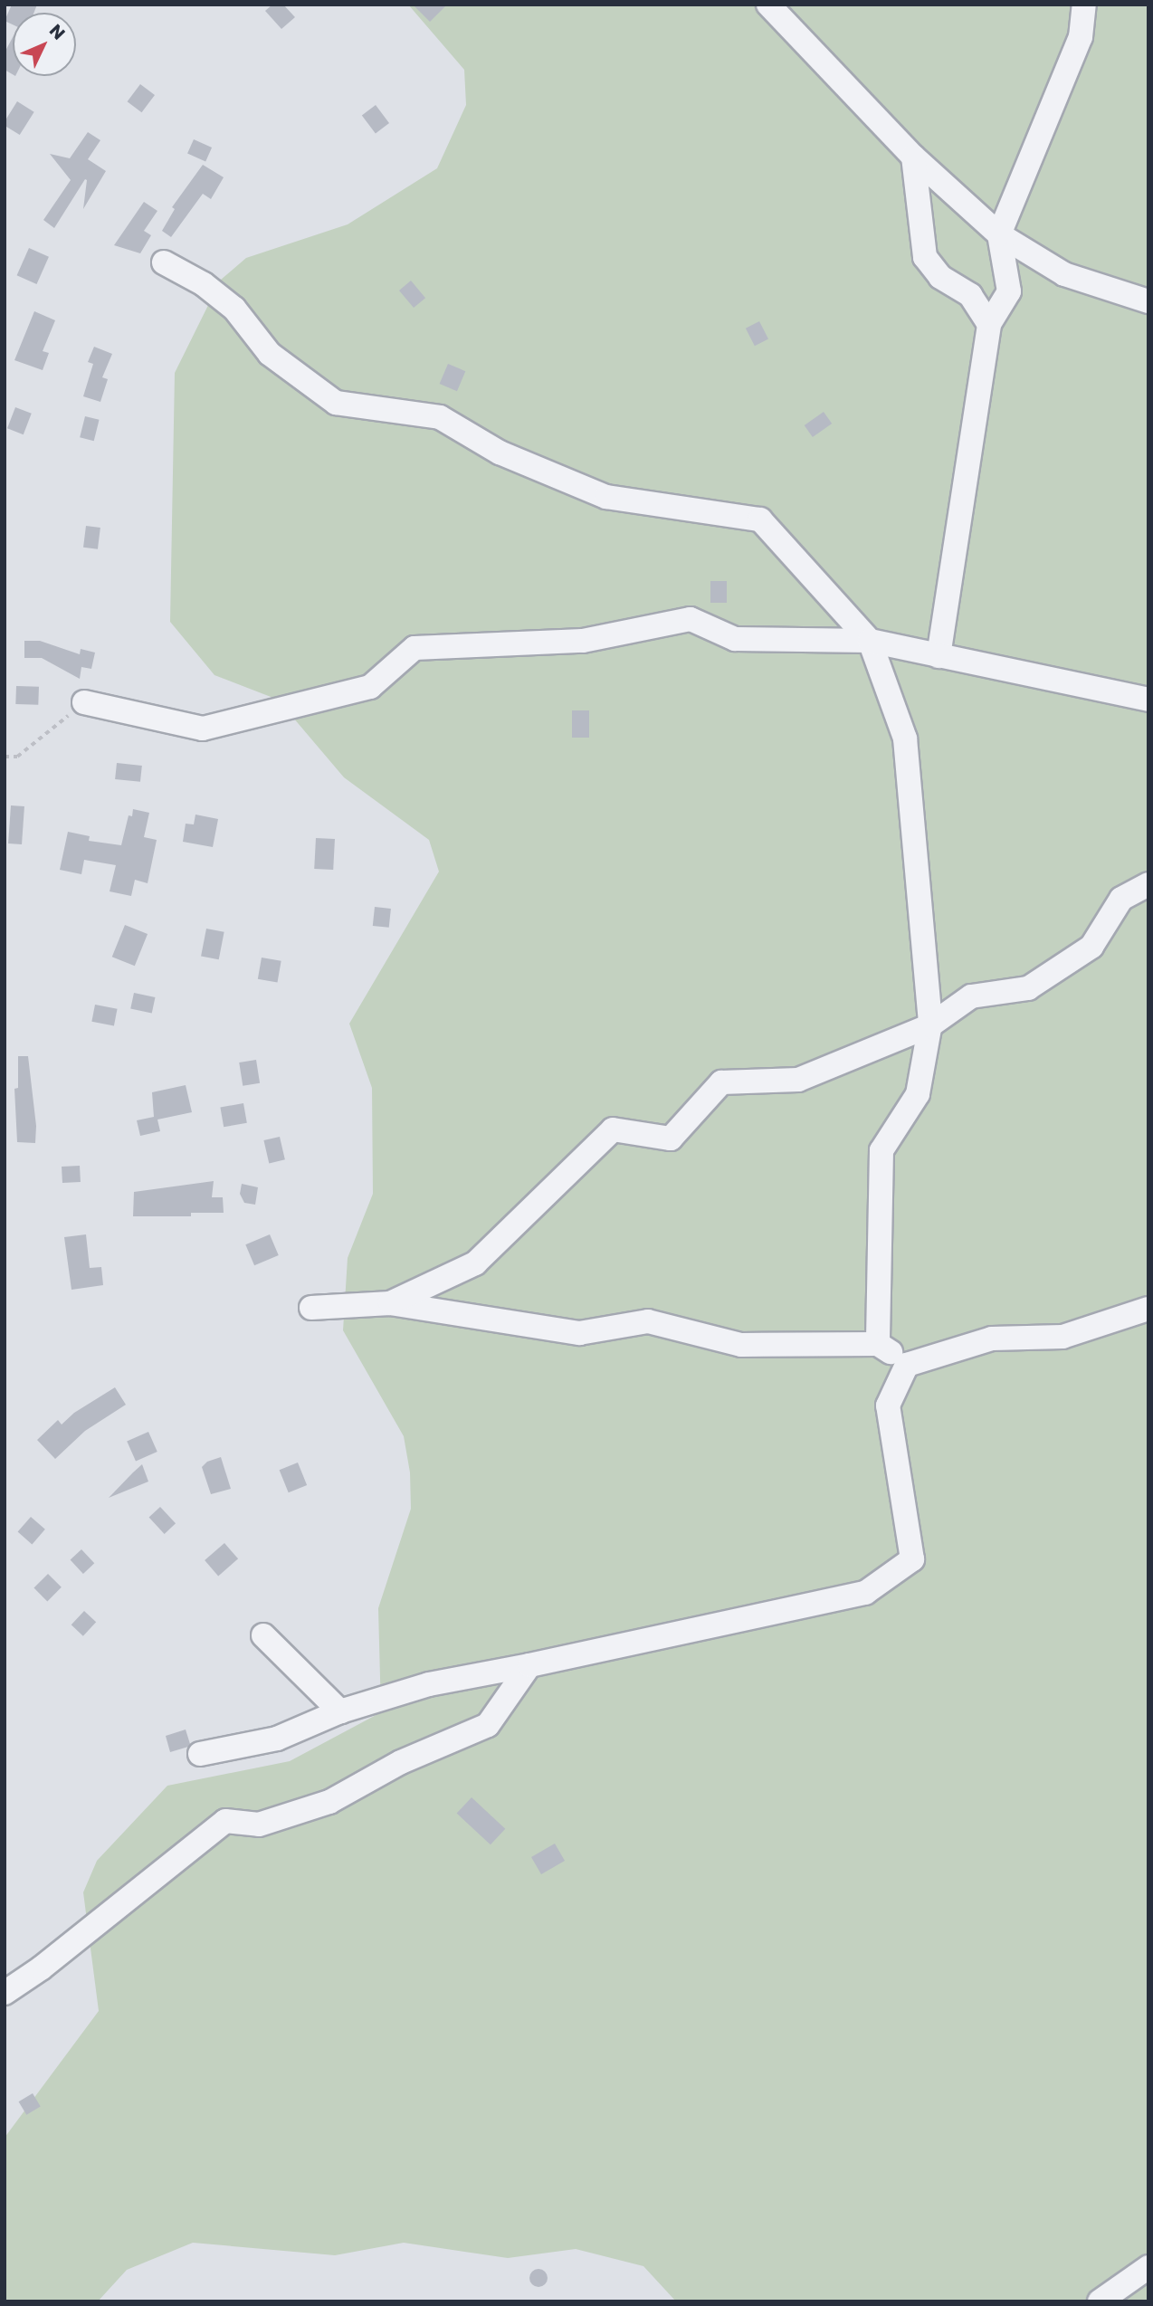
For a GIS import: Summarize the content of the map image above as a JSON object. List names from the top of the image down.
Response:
{
  "north": "top right"
}
